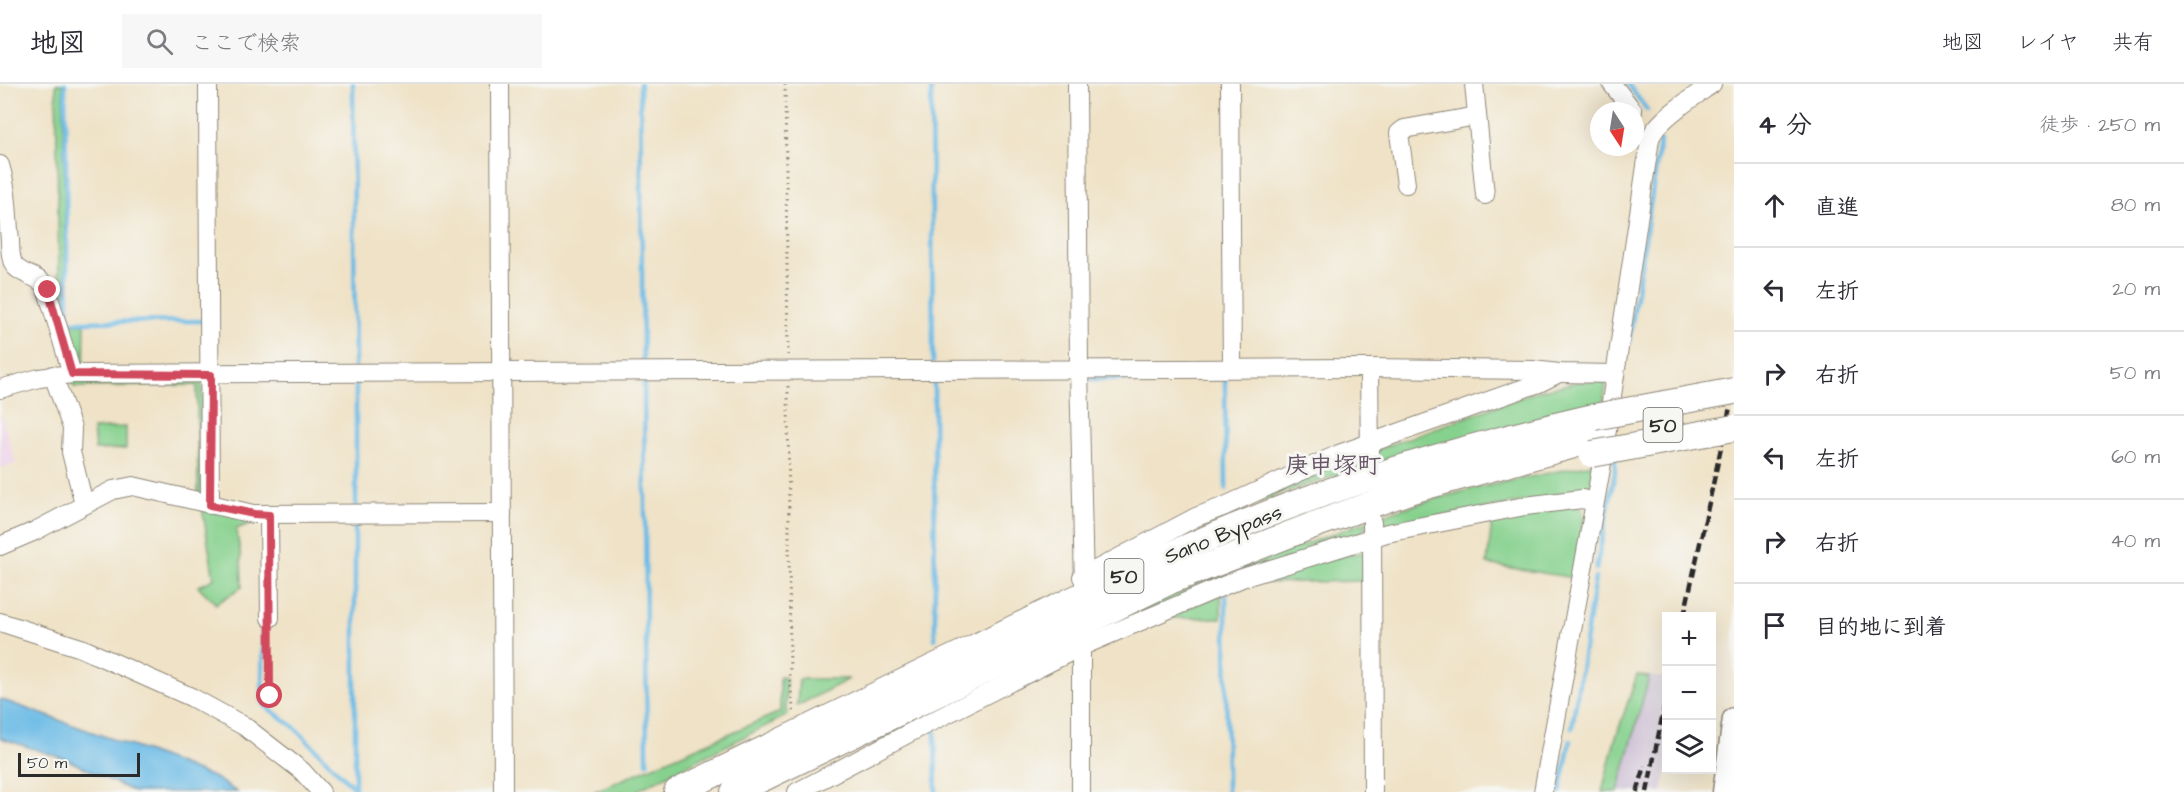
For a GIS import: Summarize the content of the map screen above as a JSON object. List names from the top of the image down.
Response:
{
  "streets": {
    "highway": ["50", "Sano Bypass"]
  },
  "districts": ["庚申塚町"],
  "scale_bar": "50 m",
  "north": "bottom",
  "page": {
    "header": "地図",
    "search": "ここで検索",
    "nav": ["地図", "レイヤ", "共有"],
    "heading": ["4 分", "徒歩 · 250 m"],
    "list": [
      ["直進", "80 m"],
      ["左折", "20 m"],
      ["右折", "50 m"],
      ["左折", "60 m"],
      ["右折", "40 m"],
      "目的地に到着"
    ],
    "map_buttons": ["+", "−"],
    "scale": "50 m"
  }
}
